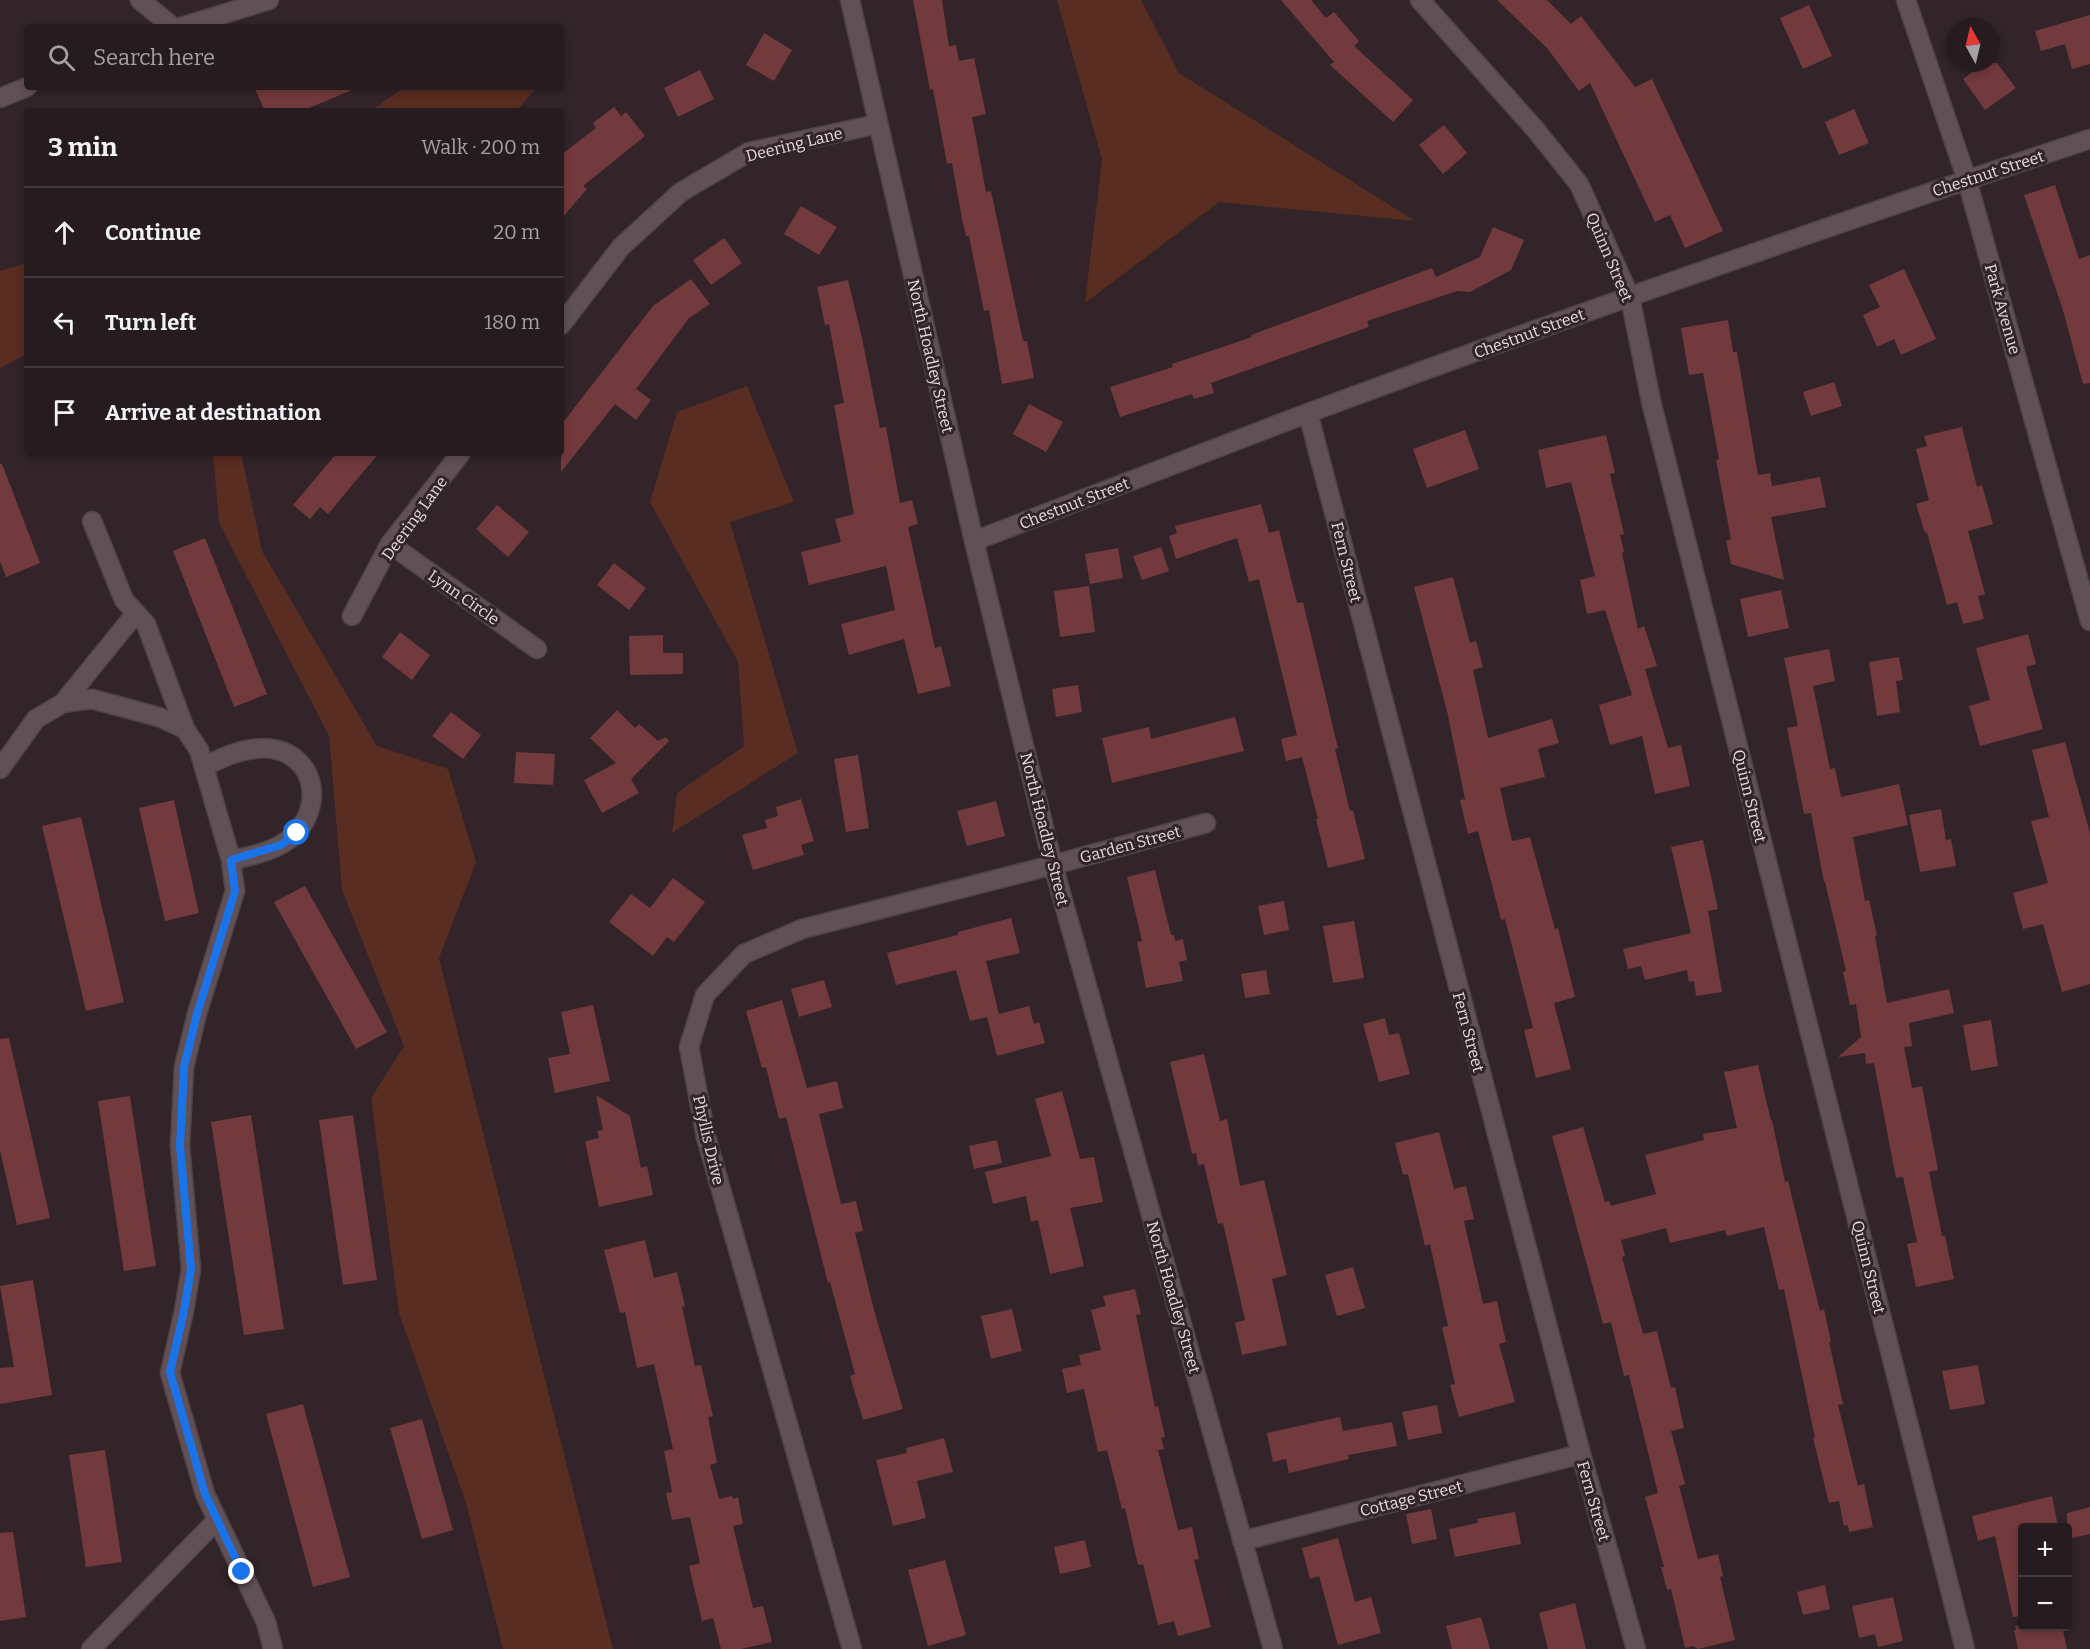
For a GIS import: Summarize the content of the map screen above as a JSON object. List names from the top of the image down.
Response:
{
  "streets": {
    "street": [
      "Deering Lane",
      "Chestnut Street",
      "Quinn Street",
      "Park Avenue",
      "North Hoadley Street",
      "Fern Street",
      "Lynn Circle",
      "Garden Street",
      "Phyllis Drive",
      "Cottage Street"
    ]
  },
  "crossings": [
    ["Deering Lane", "North Hoadley Street"],
    ["Deering Lane", "Lynn Circle"],
    ["Chestnut Street", "Quinn Street"],
    ["Chestnut Street", "Park Avenue"],
    ["Chestnut Street", "North Hoadley Street"],
    ["Chestnut Street", "Fern Street"],
    ["North Hoadley Street", "Garden Street"],
    ["North Hoadley Street", "Phyllis Drive"],
    ["North Hoadley Street", "Cottage Street"],
    ["Fern Street", "Cottage Street"],
    ["Garden Street", "Phyllis Drive"]
  ],
  "north": "top",
  "page": {
    "search": "Search here",
    "heading": ["3 min", "Walk · 200 m"],
    "list": [
      ["Continue", "20 m"],
      ["Turn left", "180 m"],
      "Arrive at destination"
    ],
    "map_buttons": ["+", "−"]
  }
}
